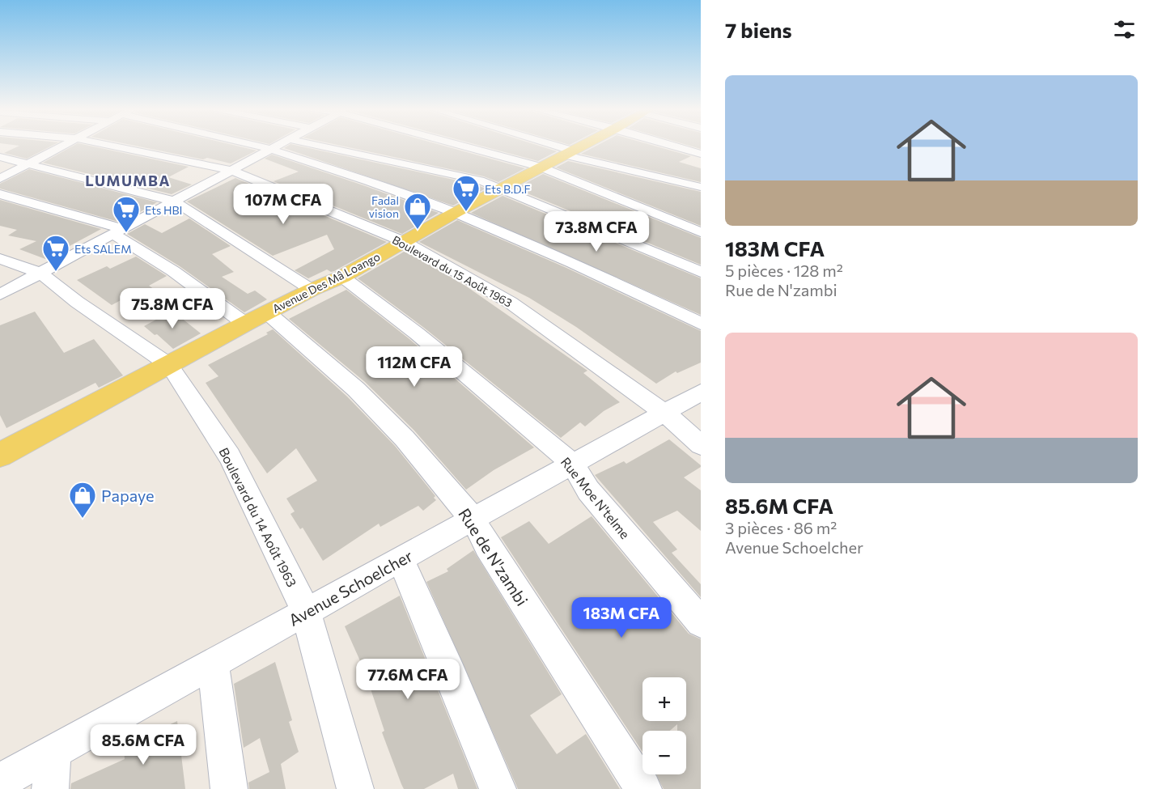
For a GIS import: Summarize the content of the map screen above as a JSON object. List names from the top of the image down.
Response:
{
  "streets": {
    "main road": ["Avenue Des Mâ Loango"],
    "street": [
      "Boulevard du 15 Août 1963",
      "Rue Moe N'telme",
      "Boulevard du 14 Août 1963",
      "Rue de N'zambi",
      "Avenue Schoelcher"
    ]
  },
  "crossings": [
    ["Boulevard du 15 Août 1963", "Avenue Des Mâ Loango"],
    ["Boulevard du 15 Août 1963", "Avenue Schoelcher"],
    ["Avenue Des Mâ Loango", "Rue Moe N'telme"],
    ["Avenue Des Mâ Loango", "Boulevard du 14 Août 1963"],
    ["Avenue Des Mâ Loango", "Rue de N'zambi"],
    ["Rue Moe N'telme", "Avenue Schoelcher"],
    ["Boulevard du 14 Août 1963", "Avenue Schoelcher"],
    ["Rue de N'zambi", "Avenue Schoelcher"]
  ],
  "districts": ["LUMUMBA"],
  "places": {
    "supermarket": ["Ets B.D.F", "Ets HBI", "Ets SALEM"],
    "shop": ["Fadal vision", "Papaye"]
  },
  "page": {
    "heading": "7 biens",
    "list": [
      {
        "name": "183M CFA",
        "note": "5 pièces · 128 m² · Rue de N'zambi"
      },
      {
        "name": "85.6M CFA",
        "note": "3 pièces · 86 m² · Avenue Schoelcher"
      }
    ],
    "price": [
      "107M CFA",
      "73.8M CFA",
      "75.8M CFA",
      "112M CFA",
      "183M CFA",
      "77.6M CFA",
      "85.6M CFA"
    ],
    "map_buttons": ["+", "−"]
  }
}
